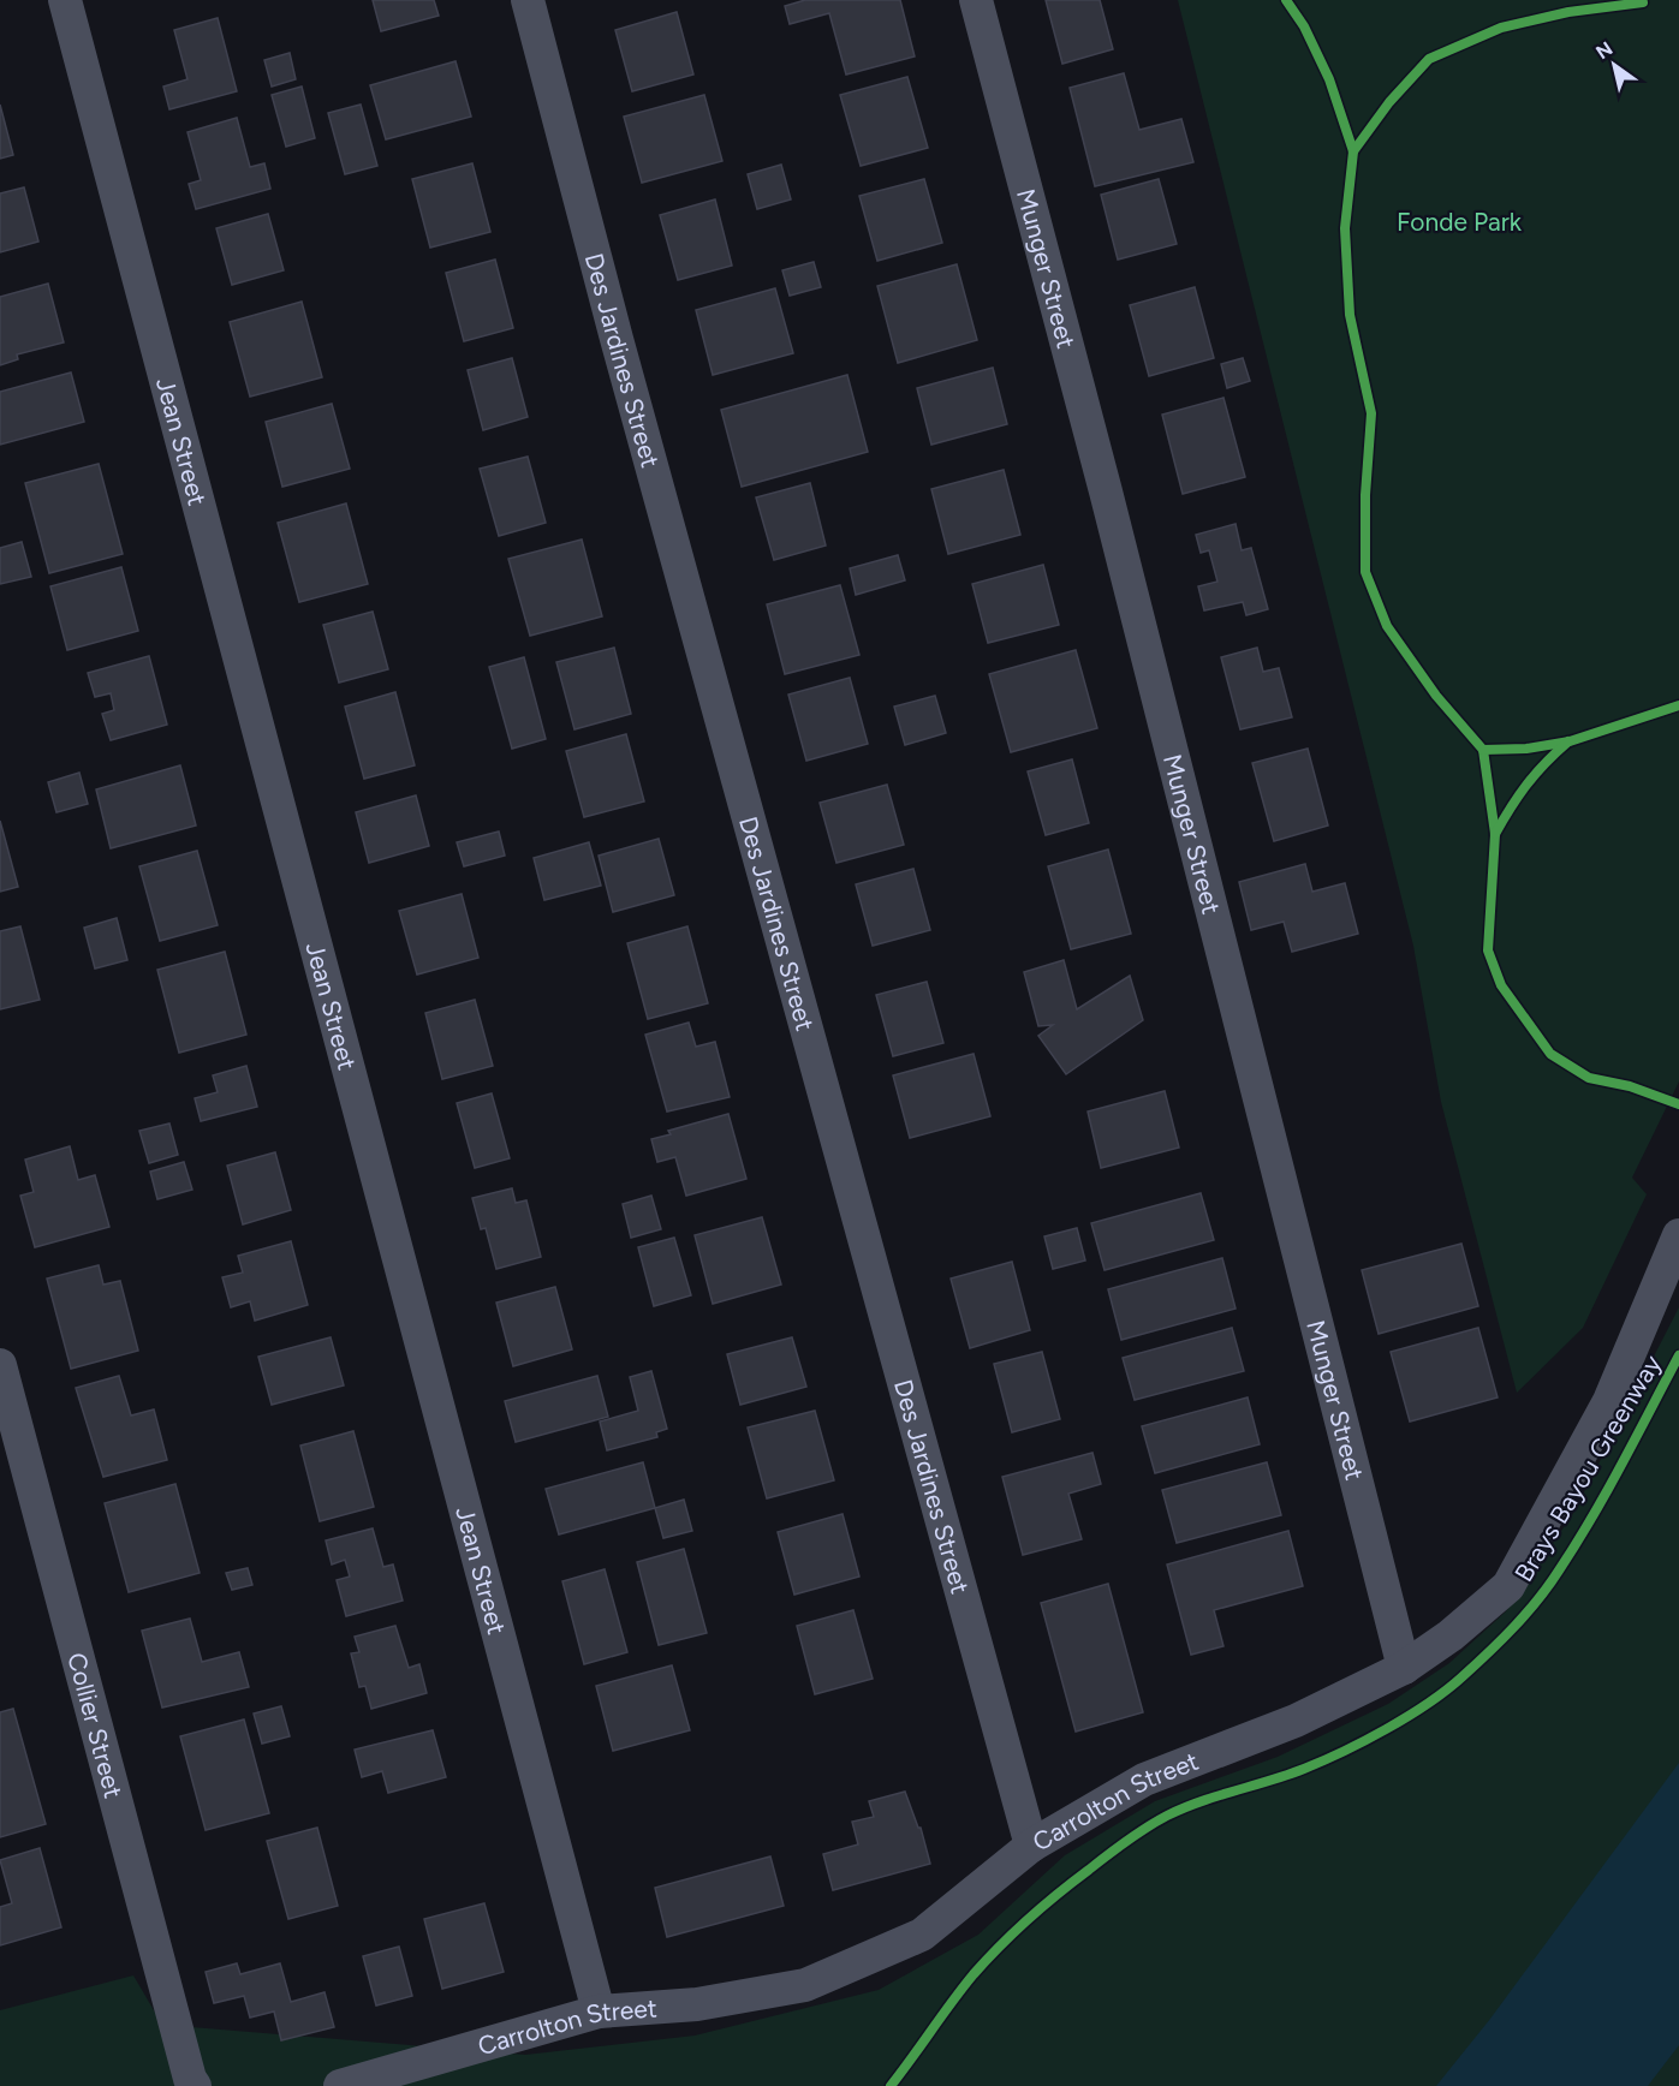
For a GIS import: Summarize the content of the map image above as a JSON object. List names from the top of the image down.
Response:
{
  "streets": {
    "street": [
      "Munger Street",
      "Des Jardines Street",
      "Jean Street",
      "Collier Street",
      "Carrolton Street"
    ],
    "cycle path": ["Brays Bayou Greenway"]
  },
  "crossings": [
    ["Munger Street", "Carrolton Street"],
    ["Des Jardines Street", "Carrolton Street"],
    ["Jean Street", "Carrolton Street"]
  ],
  "parks": ["Fonde Park"],
  "north": "top left"
}
